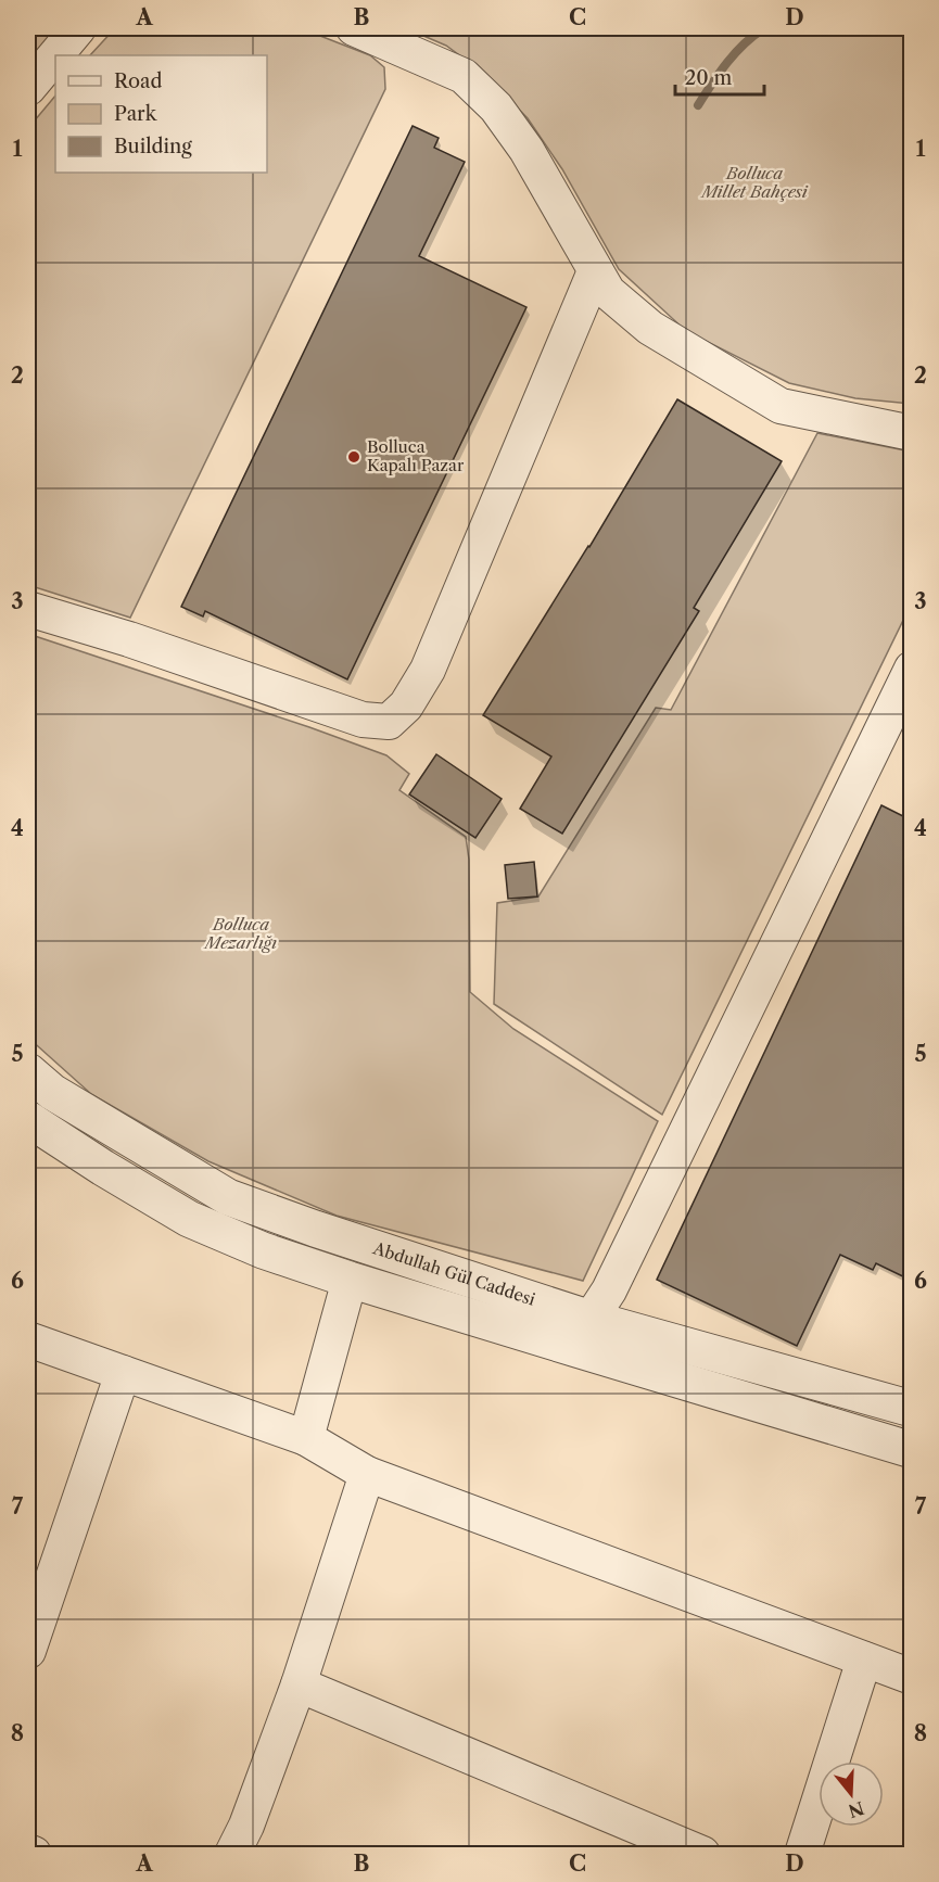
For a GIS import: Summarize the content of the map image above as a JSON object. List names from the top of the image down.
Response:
{
  "streets": {
    "street": ["Abdullah Gül Caddesi"]
  },
  "parks": ["Bolluca Millet Bahçesi", "Bolluca Mezarlığı"],
  "places": ["Bolluca Kapalı Pazar"],
  "legend": ["Road", "Park", "Building"],
  "scale_bar": "20 m",
  "north": "bottom",
  "grid": {
    "columns": [
      "A",
      "B",
      "C",
      "D"
    ],
    "rows": [
      "1",
      "2",
      "3",
      "4",
      "5",
      "6",
      "7",
      "8"
    ]
  }
}
